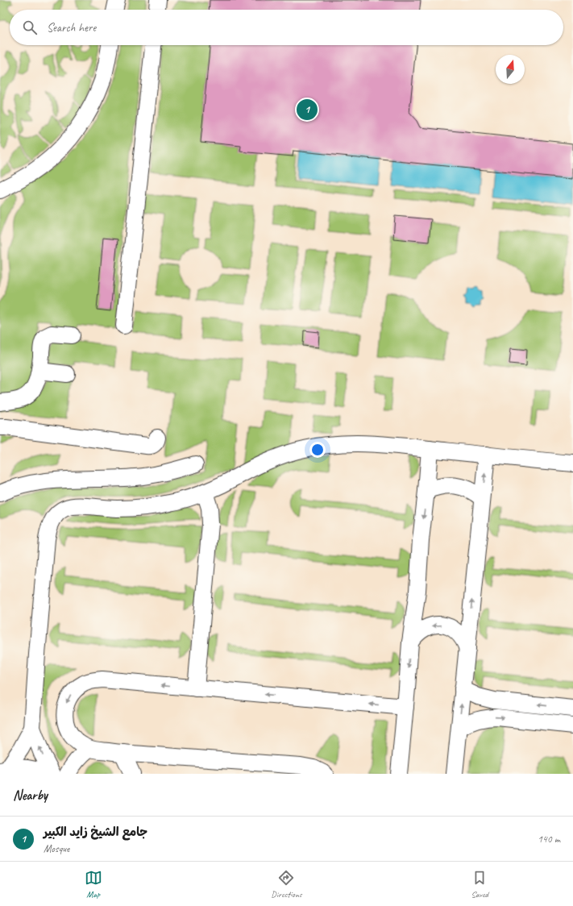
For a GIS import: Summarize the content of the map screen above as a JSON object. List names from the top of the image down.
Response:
{
  "north": "top",
  "page": {
    "search": "Search here",
    "pins": "1",
    "heading": "Nearby",
    "list": [
      {
        "mark": "1",
        "name": "جامع الشيخ زايد الكبير",
        "note": "Mosque",
        "value": "140 m"
      }
    ],
    "nav": ["Map", "Directions", "Saved"]
  }
}
